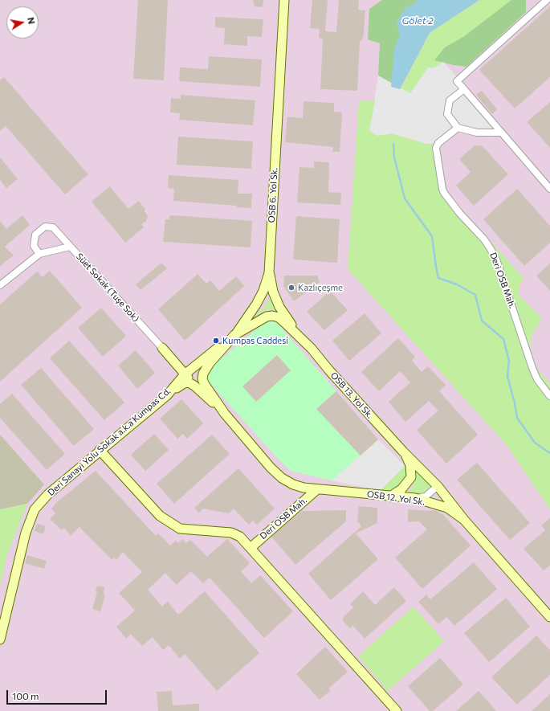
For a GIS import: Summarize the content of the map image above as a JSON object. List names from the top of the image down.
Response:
{
  "streets": {
    "main road": [
      "OSB 6. Yol Sk.",
      "Deri OSB Mah.",
      "OSB 13. Yol Sk.",
      "Deri Sanayi Yolu Sokak a.k.a Kumpas Cd.",
      "OSB 12. Yol Sk."
    ],
    "street": ["Süet Sokak (Tuşe Sok)"]
  },
  "crossings": [
    ["OSB 6. Yol Sk.", "Deri Sanayi Yolu Sokak a.k.a Kumpas Cd."],
    ["Deri OSB Mah.", "OSB 12. Yol Sk."]
  ],
  "water": ["Gölet 2"],
  "places": ["Kazlıçeşme", "Kumpas Caddesi"],
  "scale_bar": "100 m",
  "north": "right"
}
